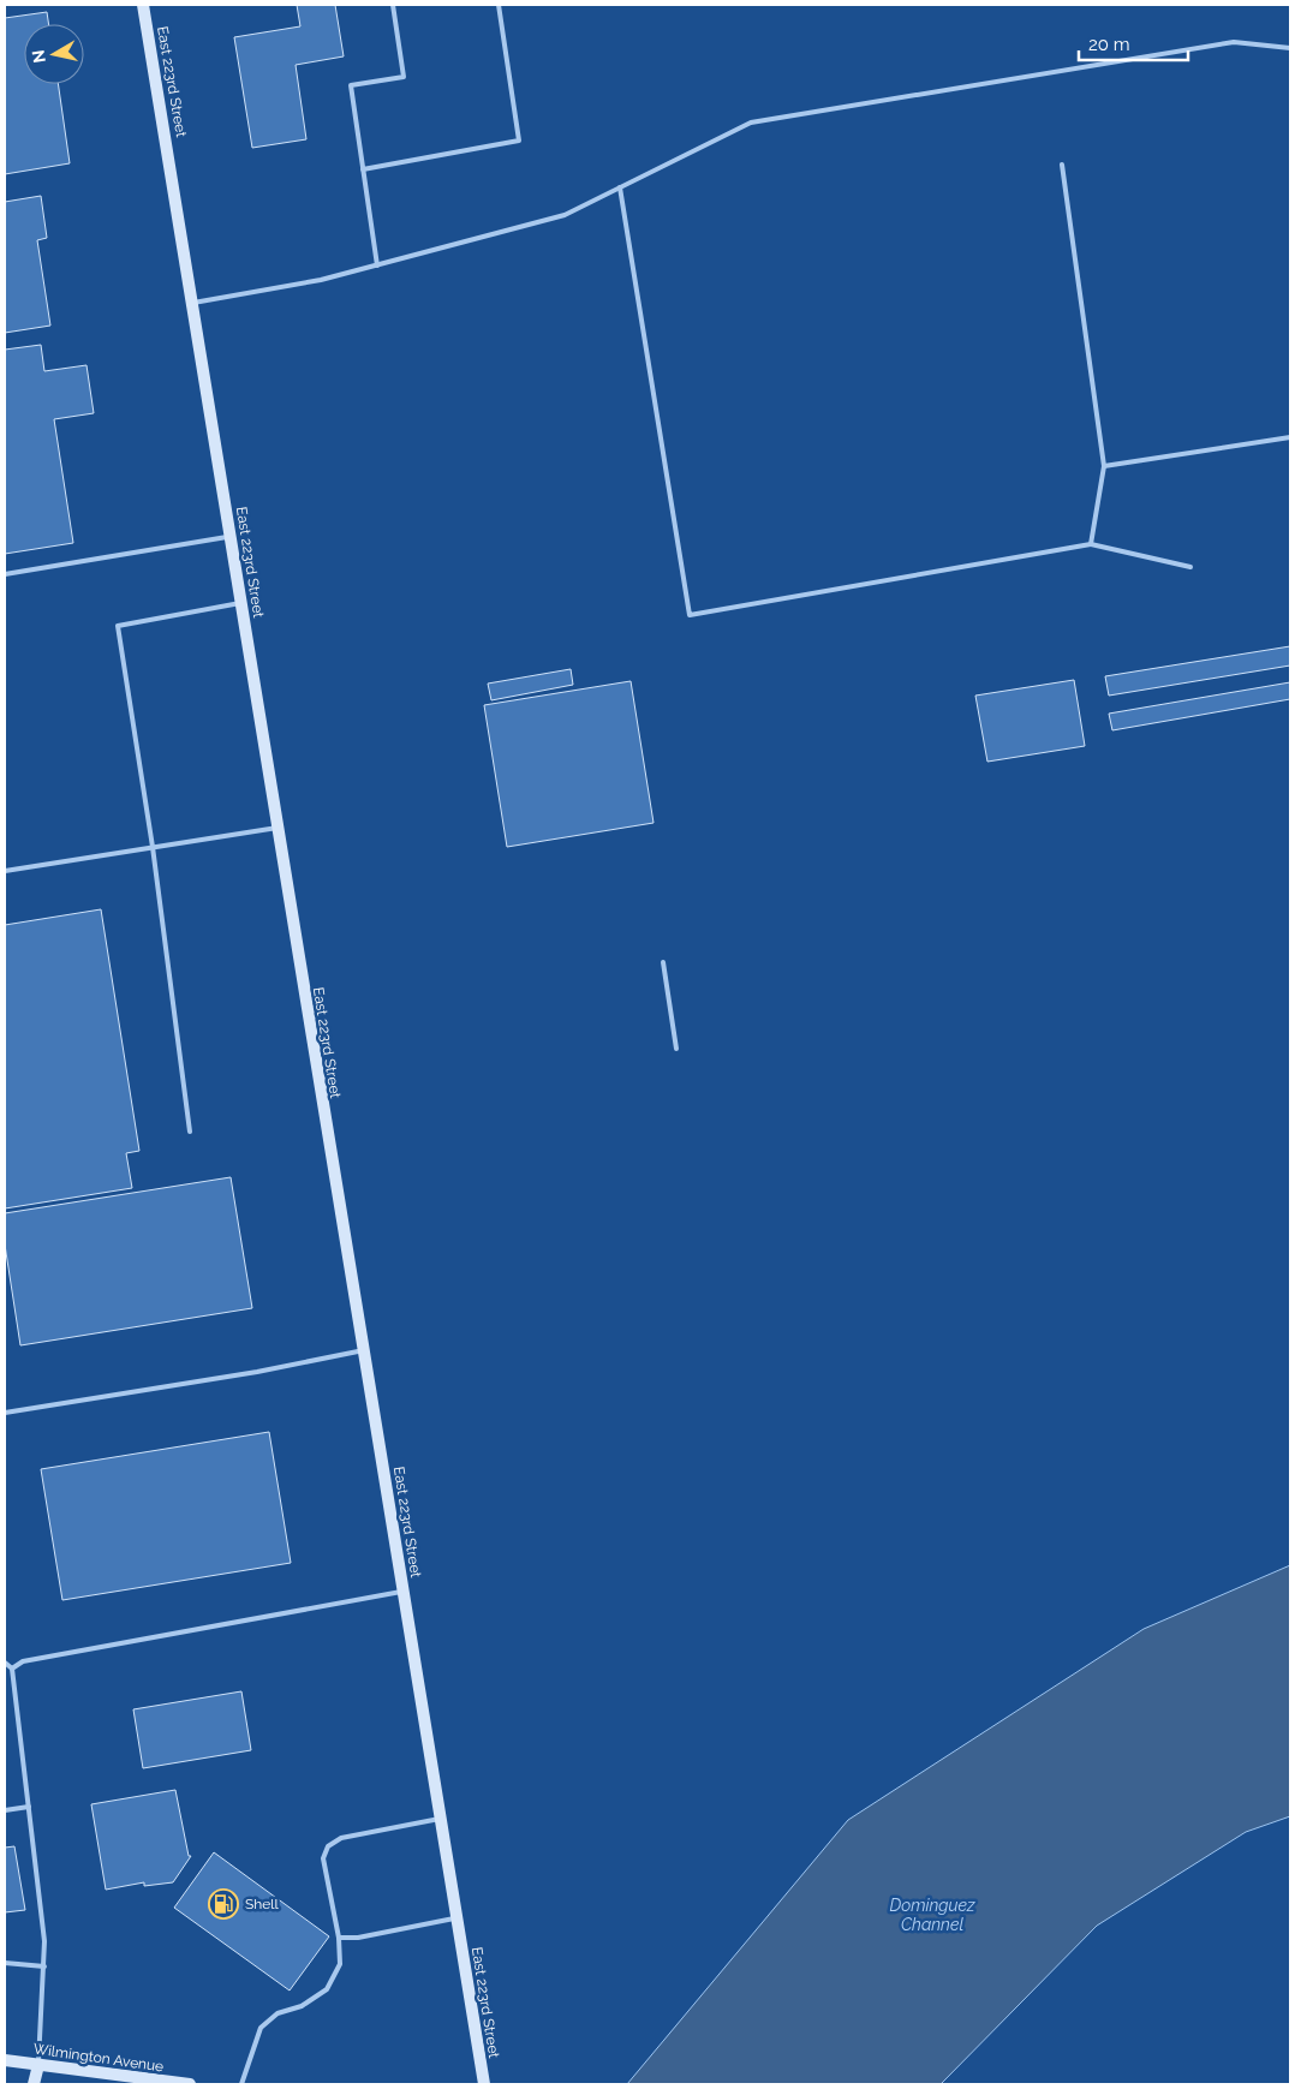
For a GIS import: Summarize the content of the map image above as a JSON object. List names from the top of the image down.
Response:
{
  "streets": {
    "main road": ["East 223rd Street", "Wilmington Avenue"]
  },
  "water": ["Dominguez Channel"],
  "places": {
    "fuel station": ["Shell"]
  },
  "scale_bar": "20 m",
  "north": "left"
}
